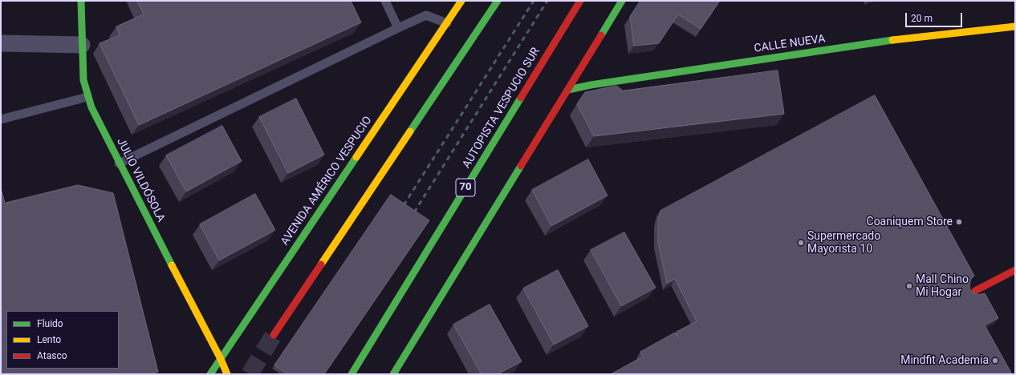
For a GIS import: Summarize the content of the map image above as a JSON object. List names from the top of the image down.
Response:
{
  "streets": {
    "main road": [
      "CALLE NUEVA",
      "AUTOPISTA VESPUCIO SUR",
      "JULIO VILDÓSOLA",
      "AVENIDA AMÉRICO VESPUCIO",
      "70"
    ]
  },
  "crossings": [
    ["JULIO VILDÓSOLA", "AVENIDA AMÉRICO VESPUCIO"]
  ],
  "places": [
    "Coaniquem Store",
    "Supermercado Mayorista 10",
    "Mall Chino Mi Hogar",
    "Mindfit Academia"
  ],
  "legend": ["Fluido", "Lento", "Atasco"],
  "scale_bar": "20 m"
}
